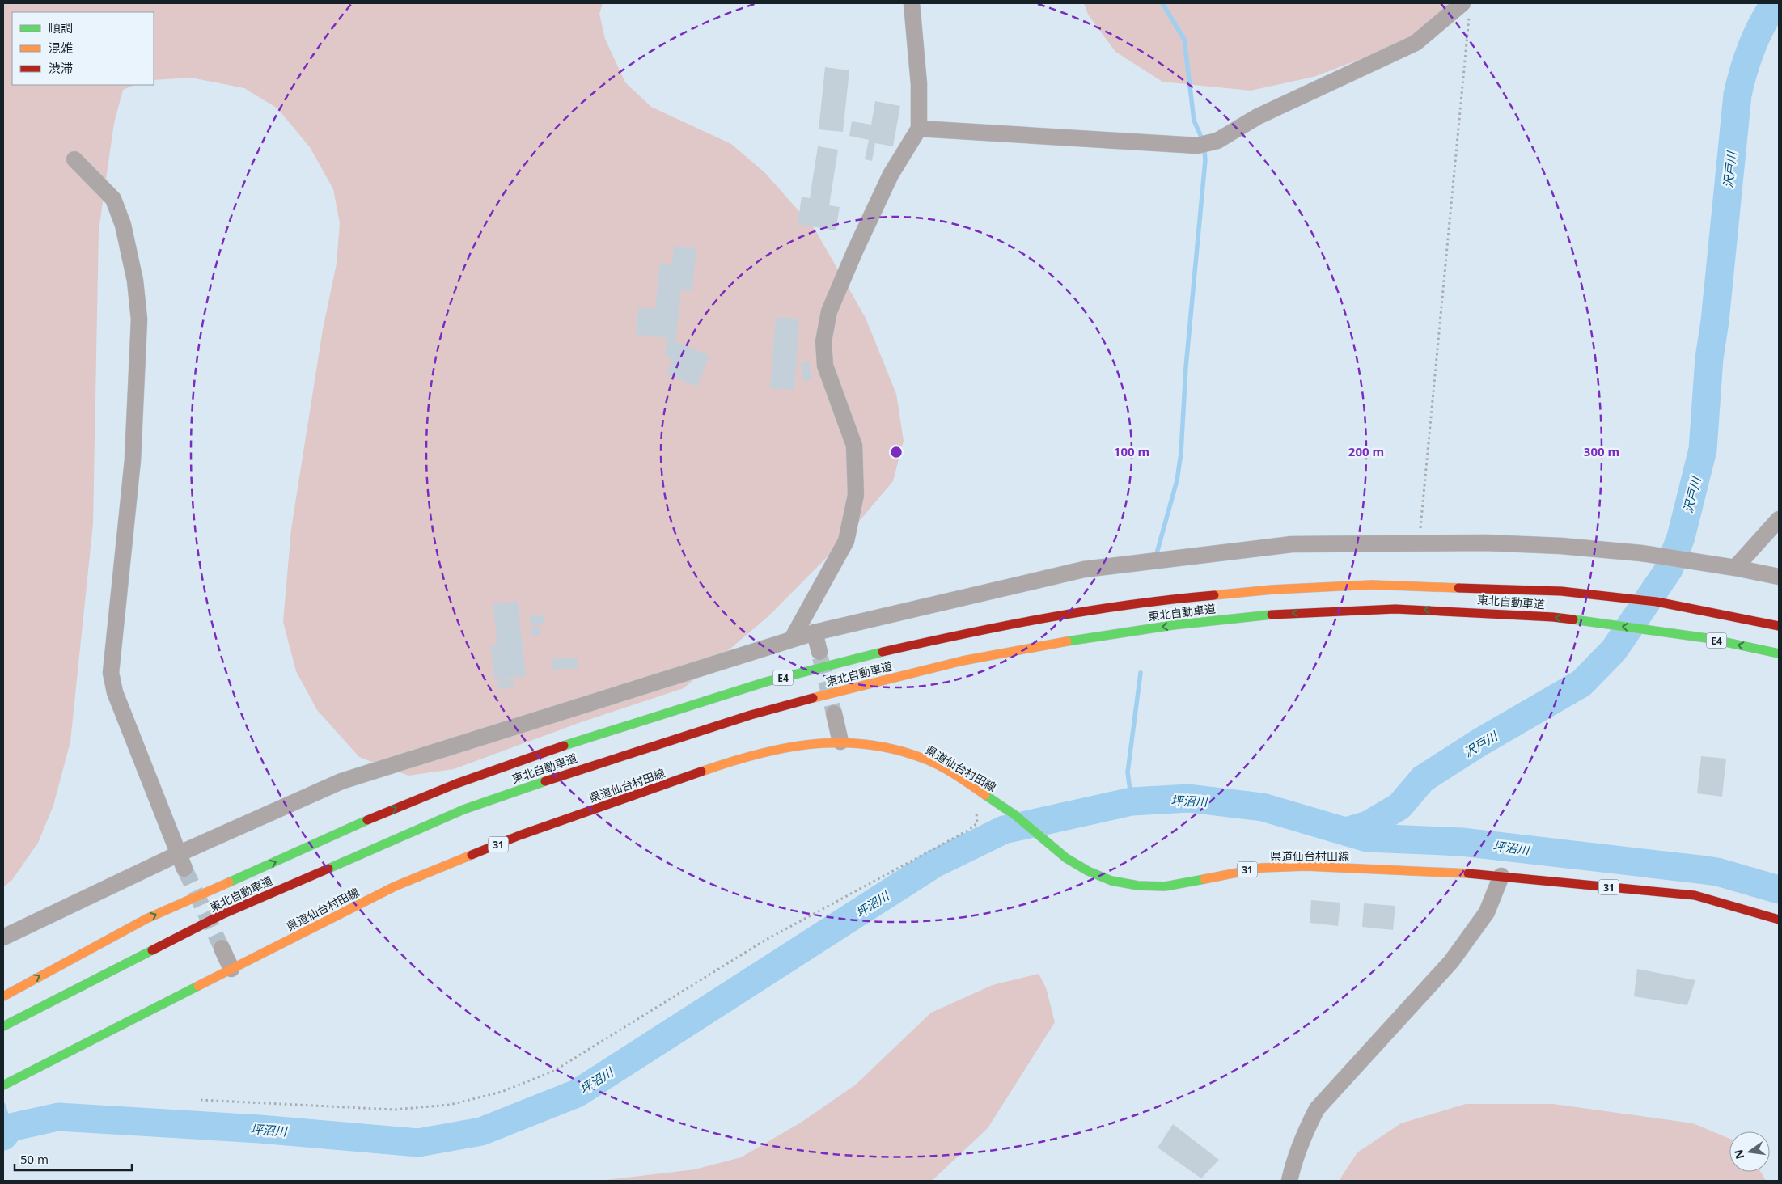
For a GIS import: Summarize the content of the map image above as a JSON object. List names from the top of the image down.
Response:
{
  "streets": {
    "main road": [
      "東北自動車道",
      "E4",
      "県道仙台村田線",
      "31"
    ]
  },
  "water": ["沢戸川", "坪沼川"],
  "legend": ["順調", "混雑", "渋滞"],
  "scale_bar": "50 m",
  "north": "left",
  "rings": ["100 m", "200 m", "300 m"]
}
